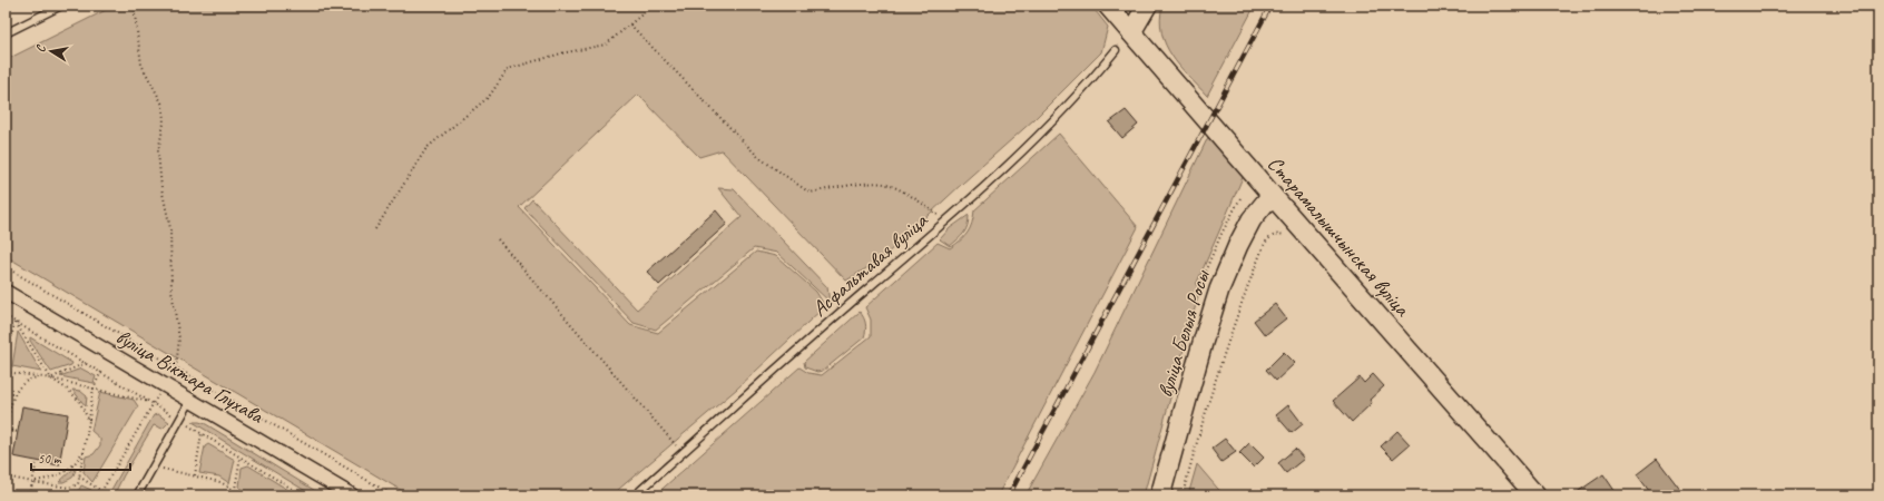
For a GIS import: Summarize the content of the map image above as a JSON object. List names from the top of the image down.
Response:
{
  "streets": {
    "main road": ["Старамалышчынская вуліца", "вуліца Белыя Росы"],
    "street": ["вуліца Віктара Глухава"],
    "lane": ["Асфальтавая вуліца"]
  },
  "crossings": [
    ["Старамалышчынская вуліца", "вуліца Белыя Росы"]
  ],
  "scale_bar": "50 m",
  "north": "left"
}
